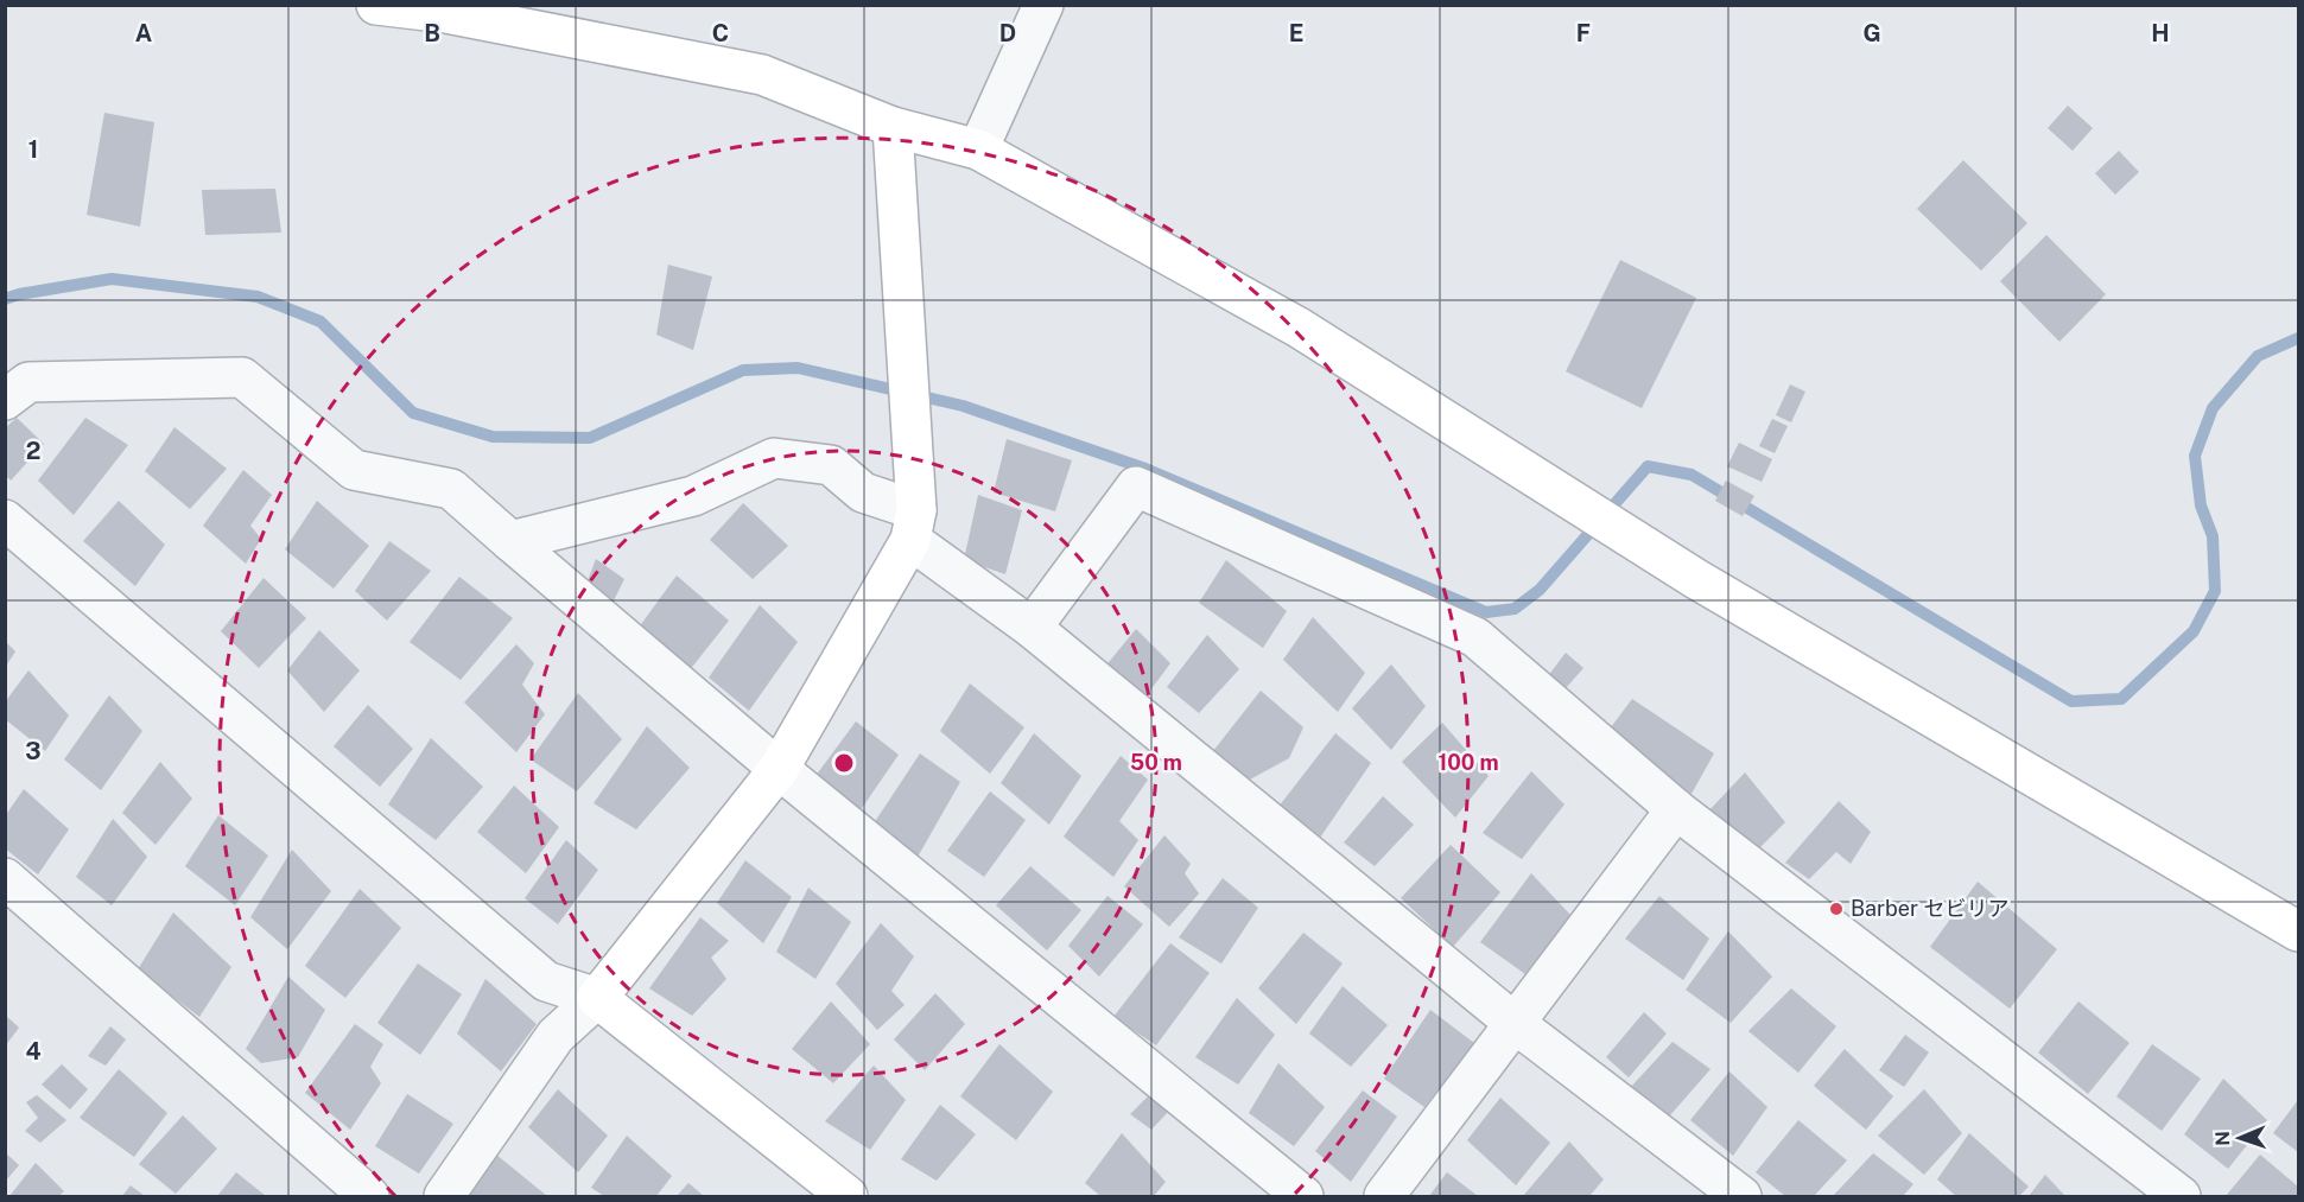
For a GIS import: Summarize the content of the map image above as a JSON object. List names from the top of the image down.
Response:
{
  "places": ["Barber セビリア"],
  "north": "left",
  "grid": {
    "columns": [
      "A",
      "B",
      "C",
      "D",
      "E",
      "F",
      "G",
      "H"
    ],
    "rows": [
      "1",
      "2",
      "3",
      "4"
    ]
  },
  "rings": ["50 m", "100 m"]
}
